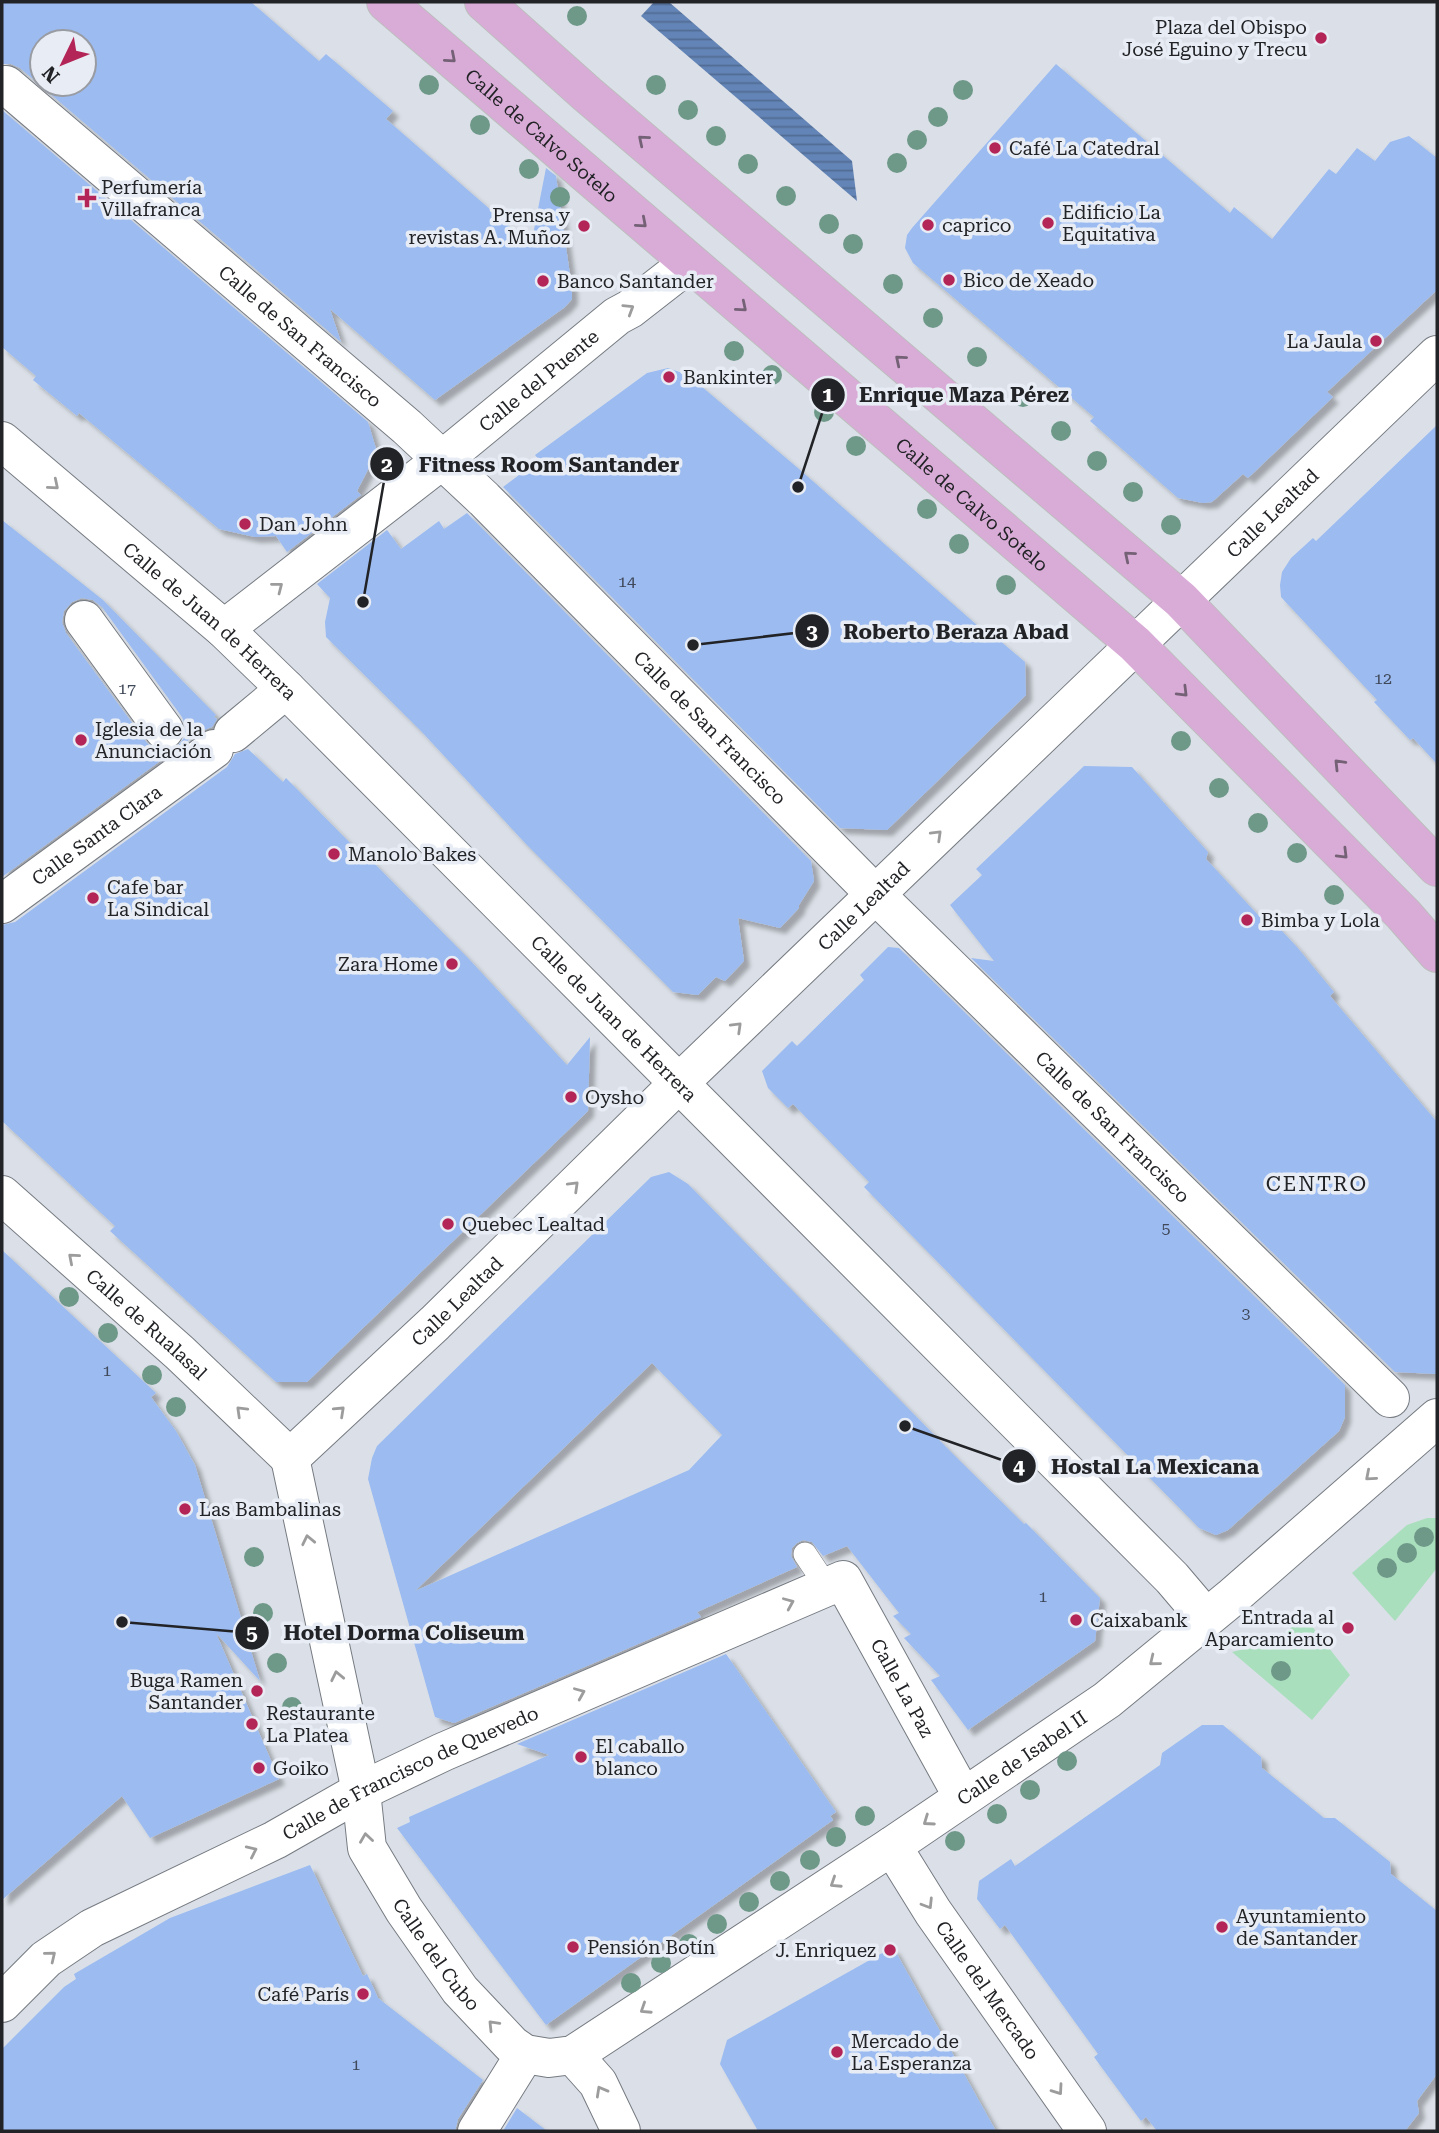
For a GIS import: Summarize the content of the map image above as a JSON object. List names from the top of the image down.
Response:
{
  "streets": {
    "main road": ["Calle de Calvo Sotelo"],
    "street": [
      "Calle de San Francisco",
      "Calle del Puente",
      "Calle Lealtad",
      "Calle de Juan de Herrera",
      "Calle Santa Clara",
      "Calle de Rualasal",
      "Calle La Paz",
      "Calle de Isabel II",
      "Calle de Francisco de Quevedo",
      "Calle del Cubo",
      "Calle del Mercado"
    ]
  },
  "crossings": [
    ["Calle de Calvo Sotelo", "Calle del Puente"],
    ["Calle de Calvo Sotelo", "Calle Lealtad"],
    ["Calle de San Francisco", "Calle del Puente"],
    ["Calle de San Francisco", "Calle Lealtad"],
    ["Calle del Puente", "Calle de Juan de Herrera"],
    ["Calle Lealtad", "Calle de Juan de Herrera"],
    ["Calle Lealtad", "Calle de Rualasal"],
    ["Calle Lealtad", "Calle del Cubo"],
    ["Calle de Juan de Herrera", "Calle Santa Clara"],
    ["Calle de Juan de Herrera", "Calle de Isabel II"],
    ["Calle de Rualasal", "Calle del Cubo"],
    ["Calle La Paz", "Calle de Isabel II"],
    ["Calle La Paz", "Calle de Francisco de Quevedo"],
    ["Calle de Isabel II", "Calle del Mercado"],
    ["Calle de Francisco de Quevedo", "Calle del Cubo"]
  ],
  "one_way": [
    "Calle del Puente",
    "Calle Lealtad",
    "Calle de Rualasal",
    "Calle de Isabel II",
    "Calle de Francisco de Quevedo",
    "Calle del Cubo",
    "Calle del Mercado"
  ],
  "districts": ["CENTRO"],
  "places": {
    "other": [
      "Plaza del Obispo José Eguino y Trecu",
      "Café La Catedral",
      "Edificio La Equitativa",
      "caprico",
      "Prensa y revistas A. Muñoz",
      "Bico de Xeado",
      "Banco Santander",
      "La Jaula",
      "Bankinter",
      "Enrique Maza Pérez",
      "Dan John",
      "Fitness Room Santander",
      "Roberto Beraza Abad",
      "Iglesia de la Anunciación",
      "Manolo Bakes",
      "Cafe bar La Sindical",
      "Bimba y Lola",
      "Zara Home",
      "Oysho",
      "Quebec Lealtad",
      "Hostal La Mexicana",
      "Las Bambalinas",
      "Caixabank",
      "Hotel Dorma Coliseum",
      "Entrada al Aparcamiento",
      "Buga Ramen Santander",
      "Restaurante La Platea",
      "El caballo blanco",
      "Goiko",
      "Ayuntamiento de Santander",
      "Pensión Botín",
      "J. Enriquez",
      "Café París",
      "Mercado de La Esperanza"
    ],
    "health": ["Perfumería Villafranca"]
  },
  "house_numbers": [
    "14",
    "12",
    "17",
    "5",
    "3",
    "1",
    "1",
    "1"
  ],
  "north": "bottom left"
}
